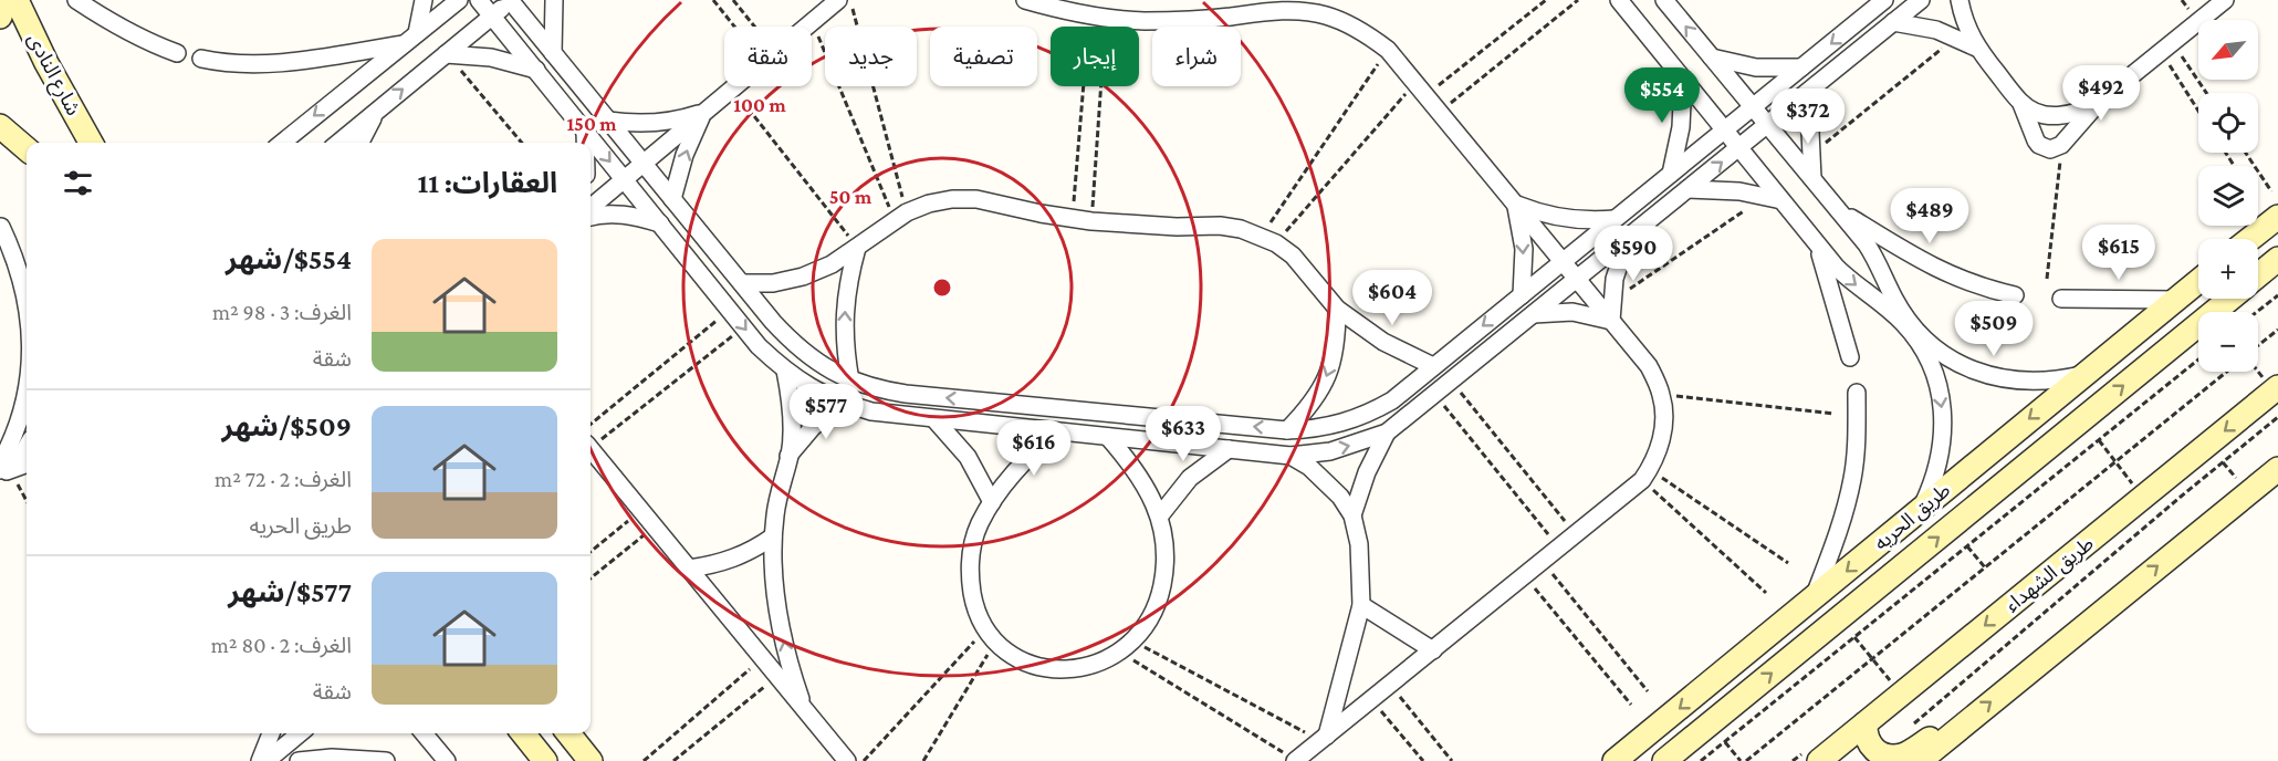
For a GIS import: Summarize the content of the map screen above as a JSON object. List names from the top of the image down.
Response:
{
  "streets": {
    "street": ["شارع النادى", "طريق الحريه", "طريق الشهداء"]
  },
  "north": "bottom left",
  "page": {
    "map_buttons": ["+", "−"],
    "chip": [
      "شراء",
      "إيجار",
      "تصفية",
      "جديد",
      "شقة"
    ],
    "price": [
      "$492",
      "$554",
      "$372",
      "$489",
      "$615",
      "$590",
      "$604",
      "$509",
      "$577",
      "$633",
      "$616"
    ],
    "heading": "العقارات: 11",
    "list": [
      {
        "name": "$554/شهر",
        "note": "الغرف: 3 · 98 m² · شقة"
      },
      {
        "name": "$509/شهر",
        "note": "الغرف: 2 · 72 m² · طريق الحريه"
      },
      {
        "name": "$577/شهر",
        "note": "الغرف: 2 · 80 m² · شقة"
      }
    ]
  },
  "rings": ["100 m", "150 m", "50 m"]
}
